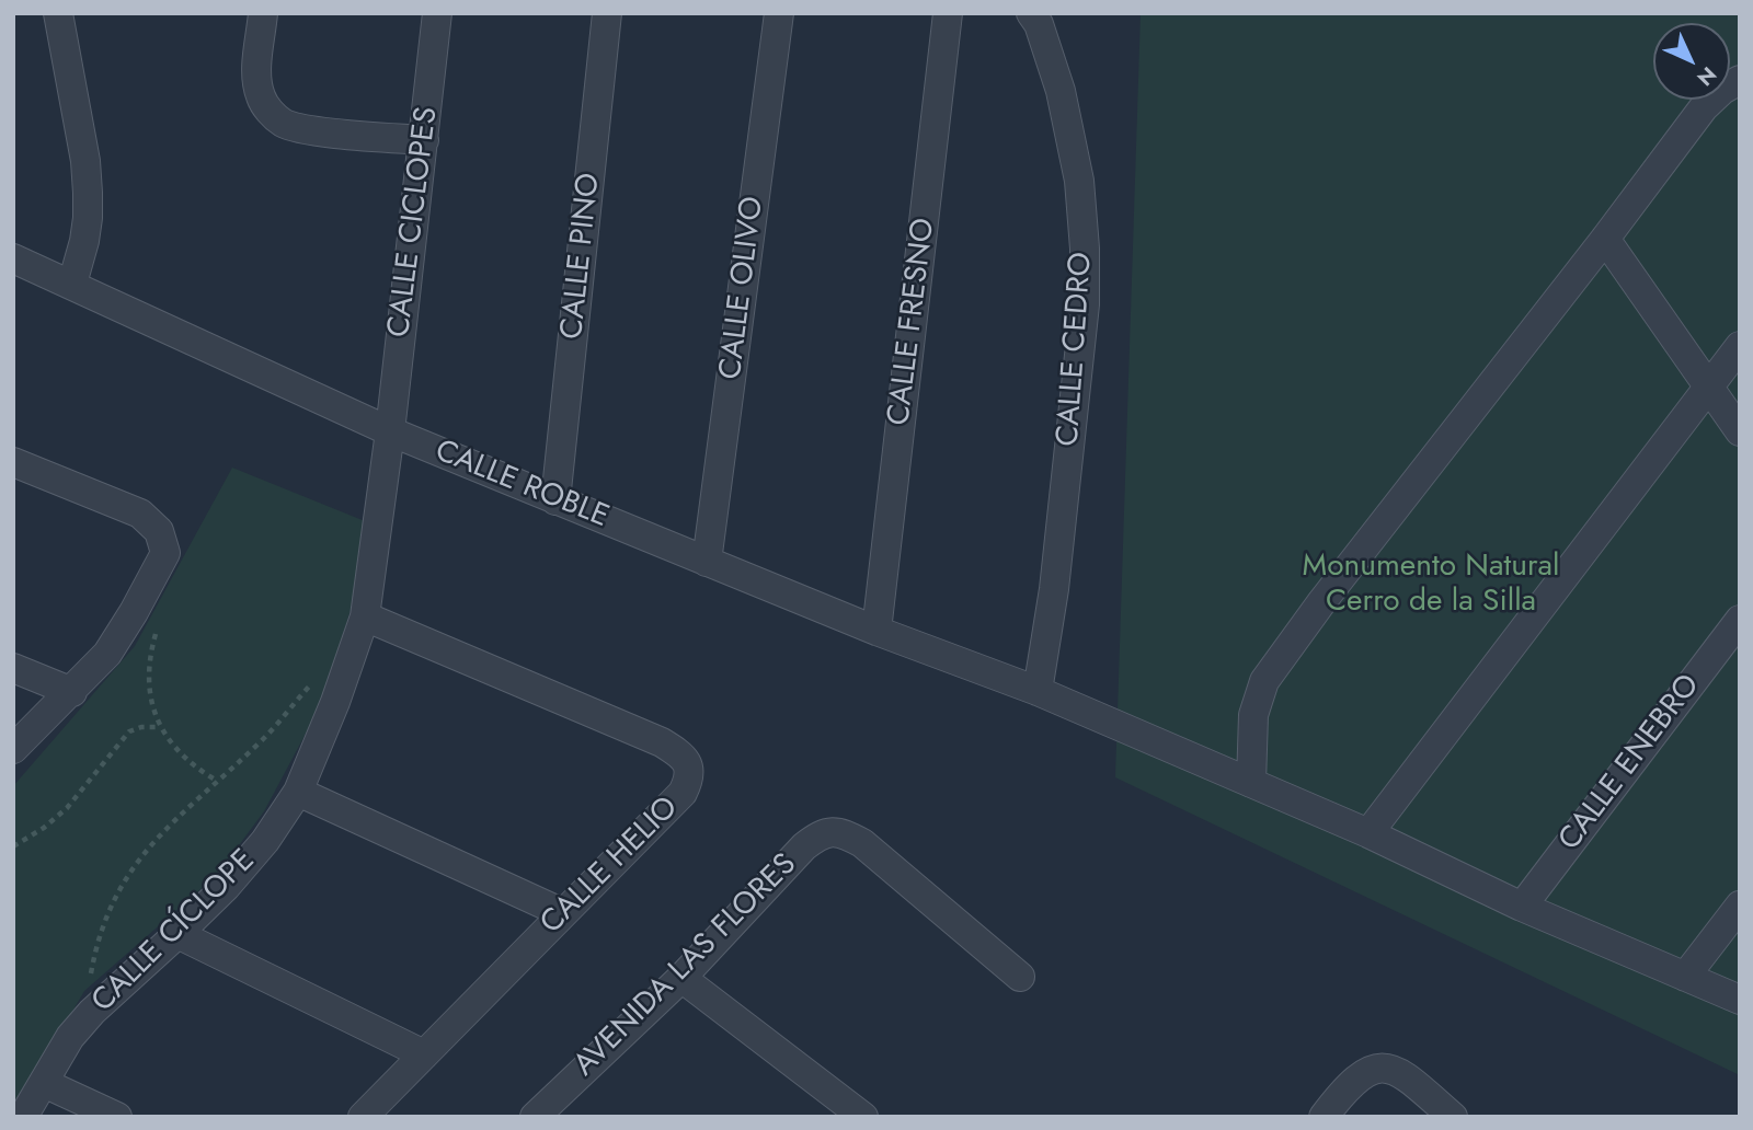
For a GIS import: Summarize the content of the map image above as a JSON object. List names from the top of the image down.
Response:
{
  "streets": {
    "street": [
      "CALLE CICLOPES",
      "CALLE PINO",
      "CALLE OLIVO",
      "CALLE FRESNO",
      "CALLE CEDRO",
      "CALLE ROBLE",
      "CALLE ENEBRO",
      "CALLE HELIO",
      "CALLE CÍCLOPE",
      "AVENIDA LAS FLORES"
    ]
  },
  "crossings": [
    ["CALLE CICLOPES", "CALLE ROBLE"],
    ["CALLE CICLOPES", "CALLE CÍCLOPE"],
    ["CALLE PINO", "CALLE ROBLE"],
    ["CALLE OLIVO", "CALLE ROBLE"],
    ["CALLE FRESNO", "CALLE ROBLE"],
    ["CALLE CEDRO", "CALLE ROBLE"],
    ["CALLE ROBLE", "CALLE ENEBRO"],
    ["CALLE ROBLE", "CALLE CÍCLOPE"],
    ["CALLE HELIO", "CALLE CÍCLOPE"]
  ],
  "parks": ["Monumento Natural Cerro de la Silla"],
  "north": "bottom right"
}
